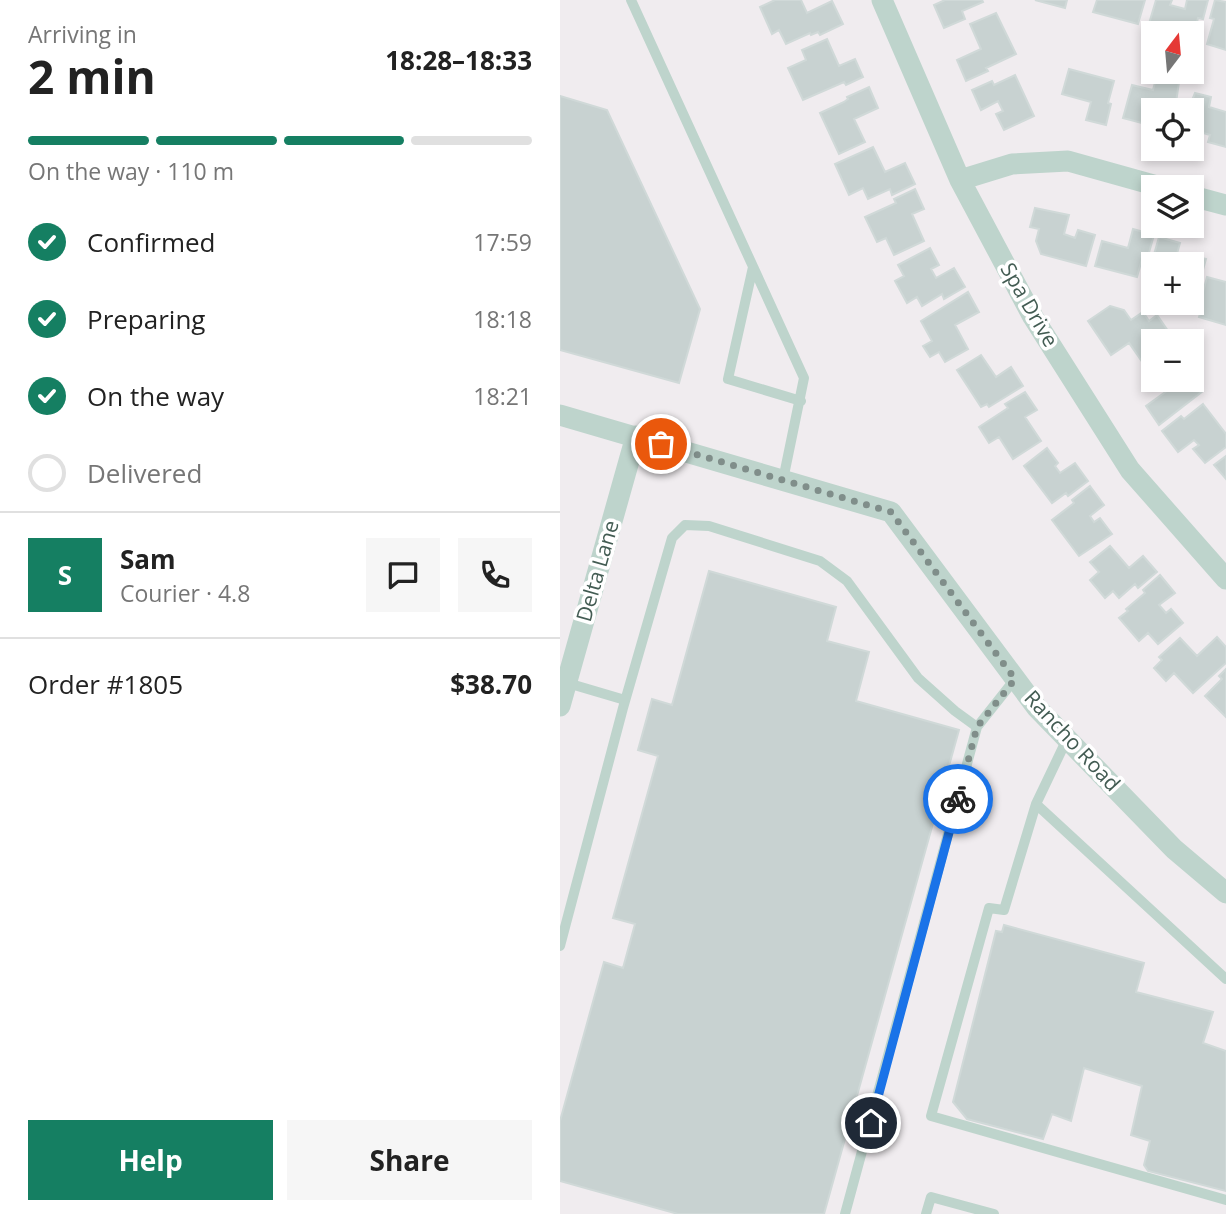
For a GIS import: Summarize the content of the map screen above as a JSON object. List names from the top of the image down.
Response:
{
  "streets": {
    "street": ["Spa Drive", "Delta Lane", "Rancho Road"]
  },
  "crossings": [
    ["Delta Lane", "Rancho Road"]
  ],
  "north": "top",
  "page": {
    "heading": ["2 min", "Arriving in", "18:28–18:33"],
    "panel": [
      "Sam",
      "Courier · 4.8",
      "Order #1805",
      "$38.70"
    ],
    "map_buttons": ["+", "−"],
    "bar": "On the way · 110 m",
    "list": [
      ["Confirmed", "17:59"],
      ["Preparing", "18:18"],
      ["On the way", "18:21"],
      "Delivered"
    ],
    "round": "S",
    "buttons": ["Help", "Share"]
  }
}
